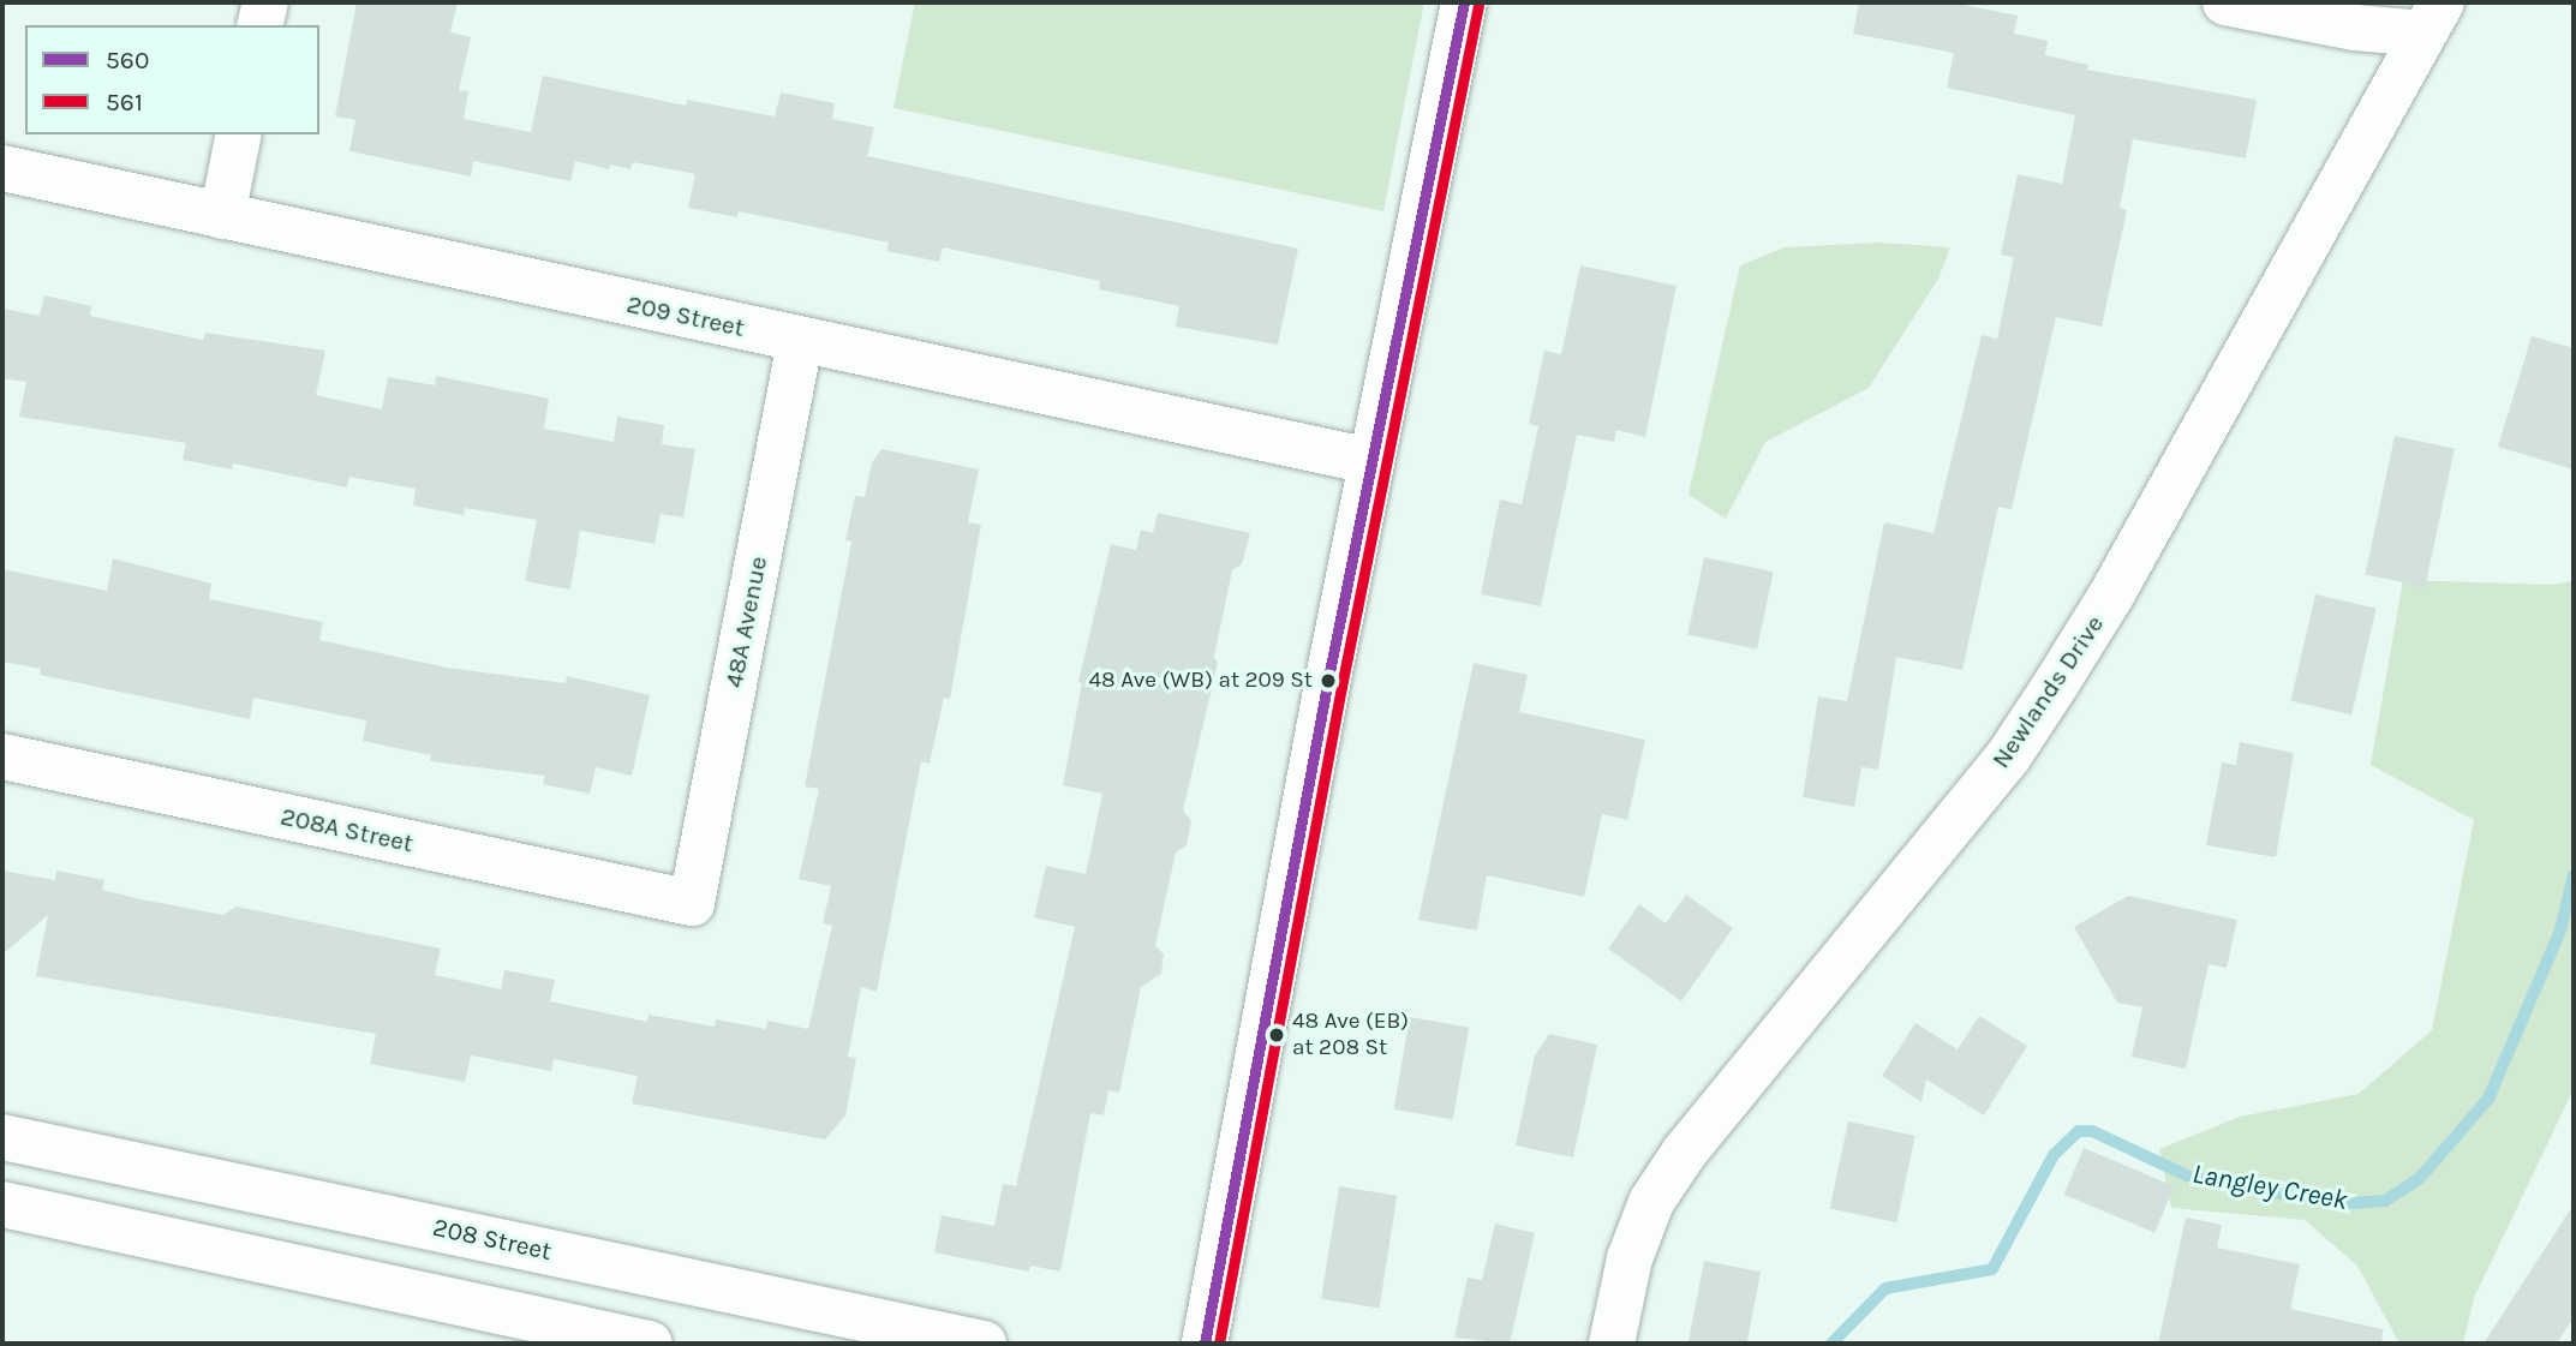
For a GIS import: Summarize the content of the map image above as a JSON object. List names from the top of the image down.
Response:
{
  "streets": {
    "street": [
      "209 Street",
      "48A Avenue",
      "Newlands Drive",
      "208A Street",
      "208 Street"
    ]
  },
  "crossings": [
    ["209 Street", "48A Avenue"],
    ["48A Avenue", "208A Street"]
  ],
  "water": ["Langley Creek"],
  "places": ["48 Ave (WB) at 209 St", "48 Ave (EB) at 208 St"],
  "lines": ["transit line 560", "transit line 561"],
  "legend": ["560", "561"]
}
